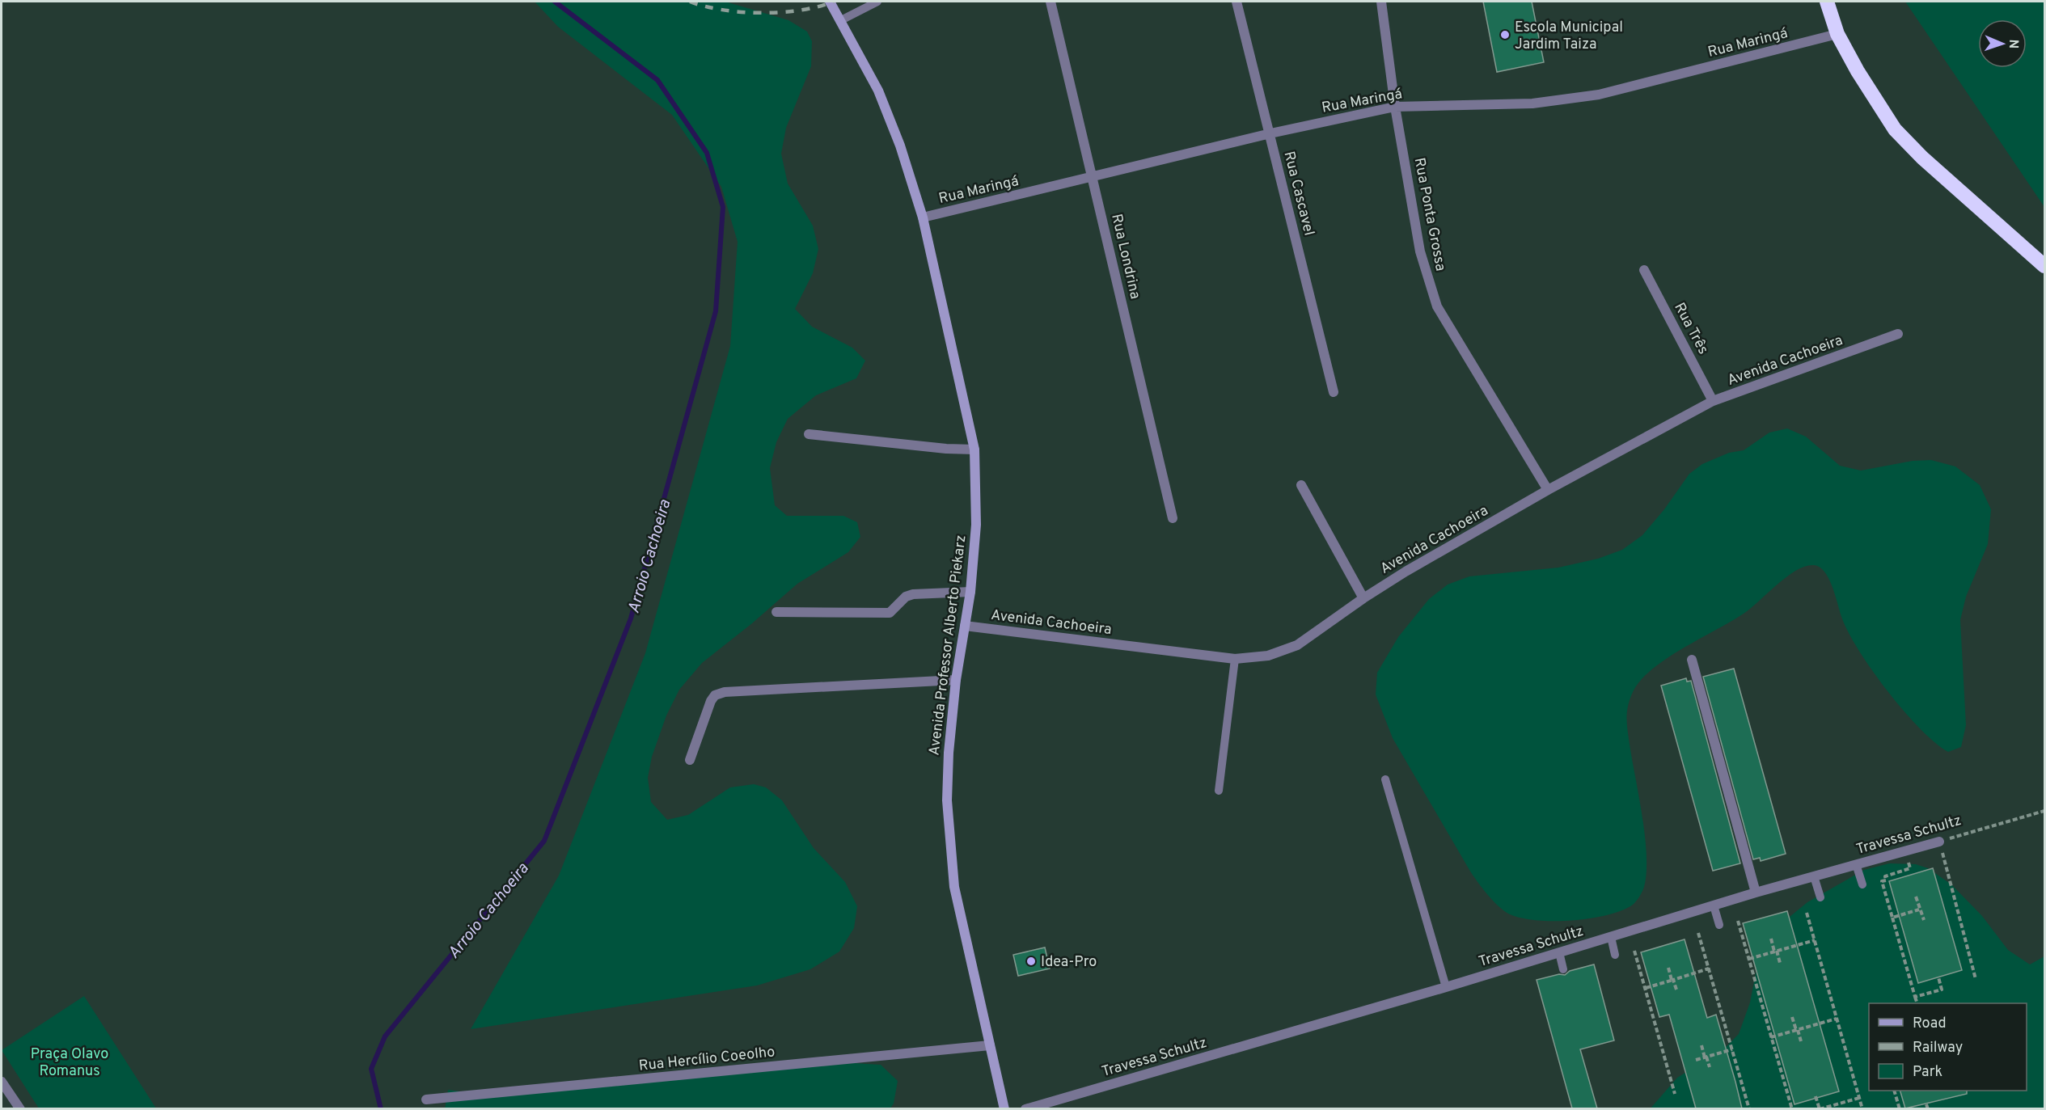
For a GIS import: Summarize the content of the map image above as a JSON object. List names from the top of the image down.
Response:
{
  "streets": {
    "main road": ["Avenida Professor Alberto Piekarz"],
    "street": [
      "Rua Maringá",
      "Rua Cascavel",
      "Rua Ponta Grossa",
      "Rua Londrina",
      "Rua Três",
      "Avenida Cachoeira",
      "Travessa Schultz",
      "Rua Hercílio Coeolho"
    ]
  },
  "crossings": [
    ["Rua Maringá", "Rua Cascavel"],
    ["Rua Maringá", "Rua Ponta Grossa"],
    ["Rua Maringá", "Rua Londrina"],
    ["Rua Maringá", "Avenida Professor Alberto Piekarz"],
    ["Rua Ponta Grossa", "Avenida Cachoeira"],
    ["Rua Três", "Avenida Cachoeira"],
    ["Avenida Cachoeira", "Avenida Professor Alberto Piekarz"],
    ["Avenida Professor Alberto Piekarz", "Rua Hercílio Coeolho"]
  ],
  "water": ["Arroio Cachoeira"],
  "parks": ["Praça Olavo Romanus"],
  "places": ["Escola Municipal Jardim Taiza", "Idea-Pro"],
  "legend": ["Road", "Railway", "Park"],
  "north": "right"
}
